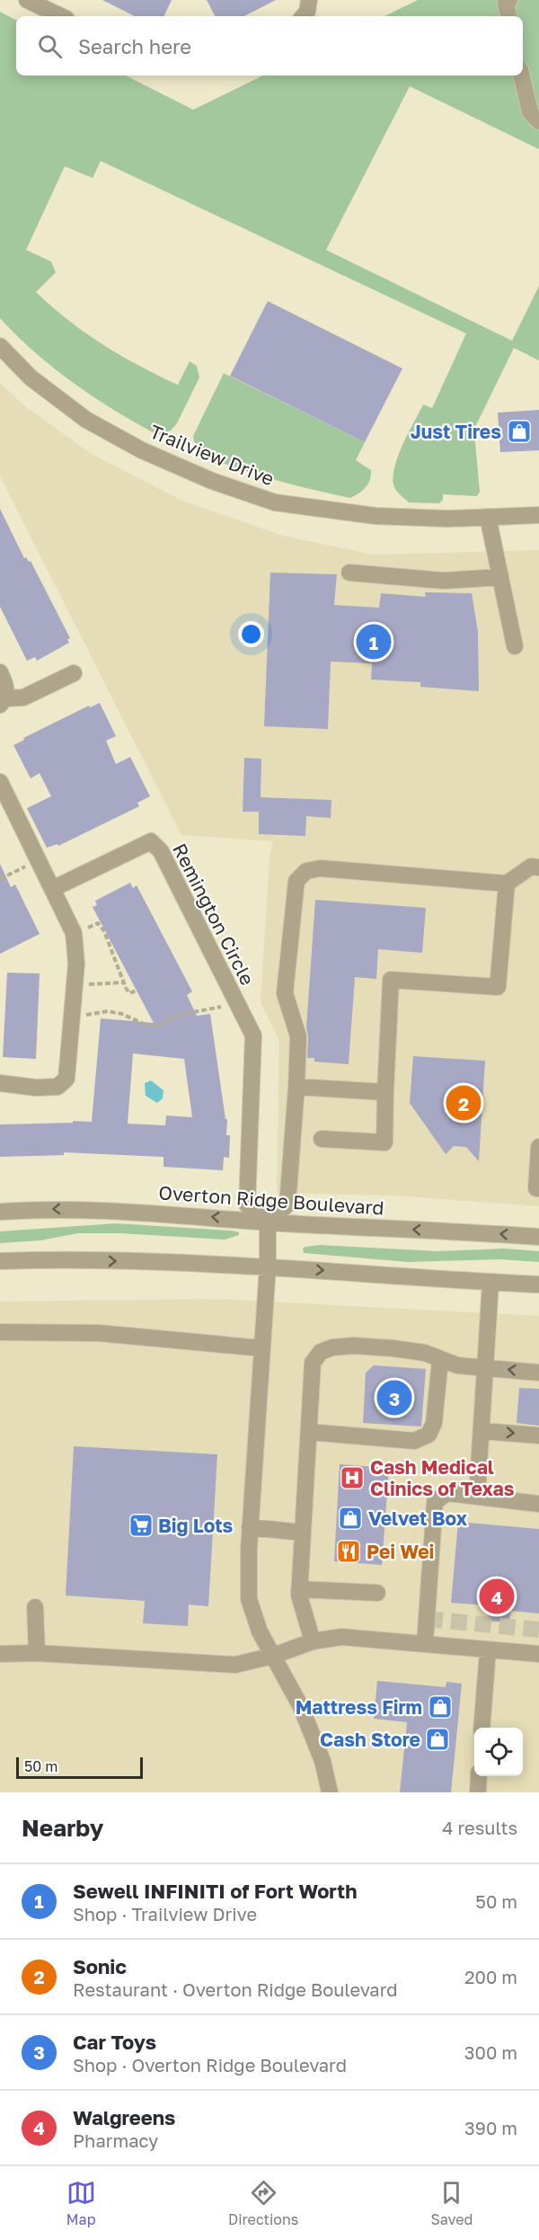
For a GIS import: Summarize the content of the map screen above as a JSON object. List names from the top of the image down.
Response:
{
  "streets": {
    "street": ["Trailview Drive", "Remington Circle", "Overton Ridge Boulevard"]
  },
  "crossings": [
    ["Remington Circle", "Overton Ridge Boulevard"]
  ],
  "places": {
    "shop": [
      "Just Tires",
      "Velvet Box",
      "Mattress Firm",
      "Cash Store"
    ],
    "hospital": ["Cash Medical Clinics of Texas"],
    "supermarket": ["Big Lots"],
    "restaurant": ["Pei Wei"]
  },
  "scale_bar": "50 m",
  "page": {
    "search": "Search here",
    "pins": [
      "1",
      "2",
      "3",
      "4"
    ],
    "scale": "50 m",
    "heading": ["Nearby", "4 results"],
    "list": [
      {
        "mark": "1",
        "name": "Sewell INFINITI of Fort Worth",
        "note": "Shop · Trailview Drive",
        "value": "50 m"
      },
      {
        "mark": "2",
        "name": "Sonic",
        "note": "Restaurant · Overton Ridge Boulevard",
        "value": "200 m"
      },
      {
        "mark": "3",
        "name": "Car Toys",
        "note": "Shop · Overton Ridge Boulevard",
        "value": "300 m"
      },
      {
        "mark": "4",
        "name": "Walgreens",
        "note": "Pharmacy",
        "value": "390 m"
      }
    ],
    "nav": ["Map", "Directions", "Saved"]
  }
}
